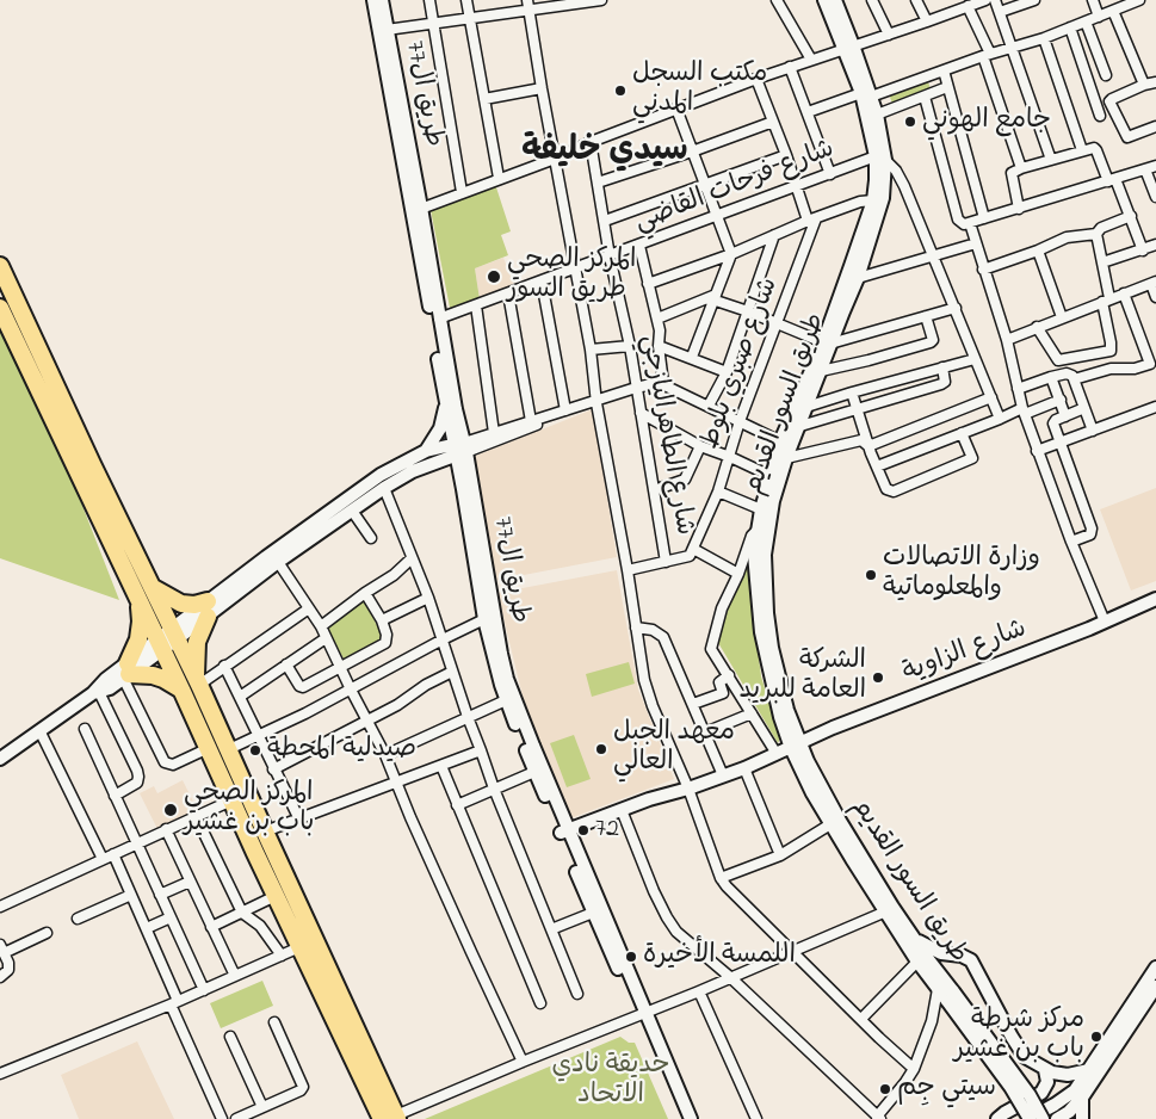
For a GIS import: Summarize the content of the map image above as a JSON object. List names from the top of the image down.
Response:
{
  "streets": {
    "main road": ["طريق ال77", "طريق السور القديم", "شارع الزاوية"],
    "street": ["شارع فرحات القاضي", "شارع صبري بلوط", "شارع الطاهراليازجي"]
  },
  "crossings": [
    ["طريق ال77", "شارع فرحات القاضي"],
    ["طريق ال77", "شارع الزاوية"],
    ["شارع فرحات القاضي", "طريق السور القديم"],
    ["شارع فرحات القاضي", "شارع الطاهراليازجي"],
    ["طريق السور القديم", "شارع الزاوية"]
  ],
  "districts": ["سيدي خليفة"],
  "parks": ["حديقة نادي الاتحاد"],
  "places": [
    "مكتب السجل المدني",
    "جامع الهوني",
    "المركز الصحي طريق السور",
    "وزارة الاتصالات والمعلوماتية",
    "الشركة العامة للبريد",
    "معهد الجبل العالي",
    "صيدلية المحطة",
    "المركز الصحي باب بن غشير",
    "72",
    "اللمسة الأخيرة",
    "مركز شرطة باب بن غشير",
    "سيتي جِم"
  ]
}
